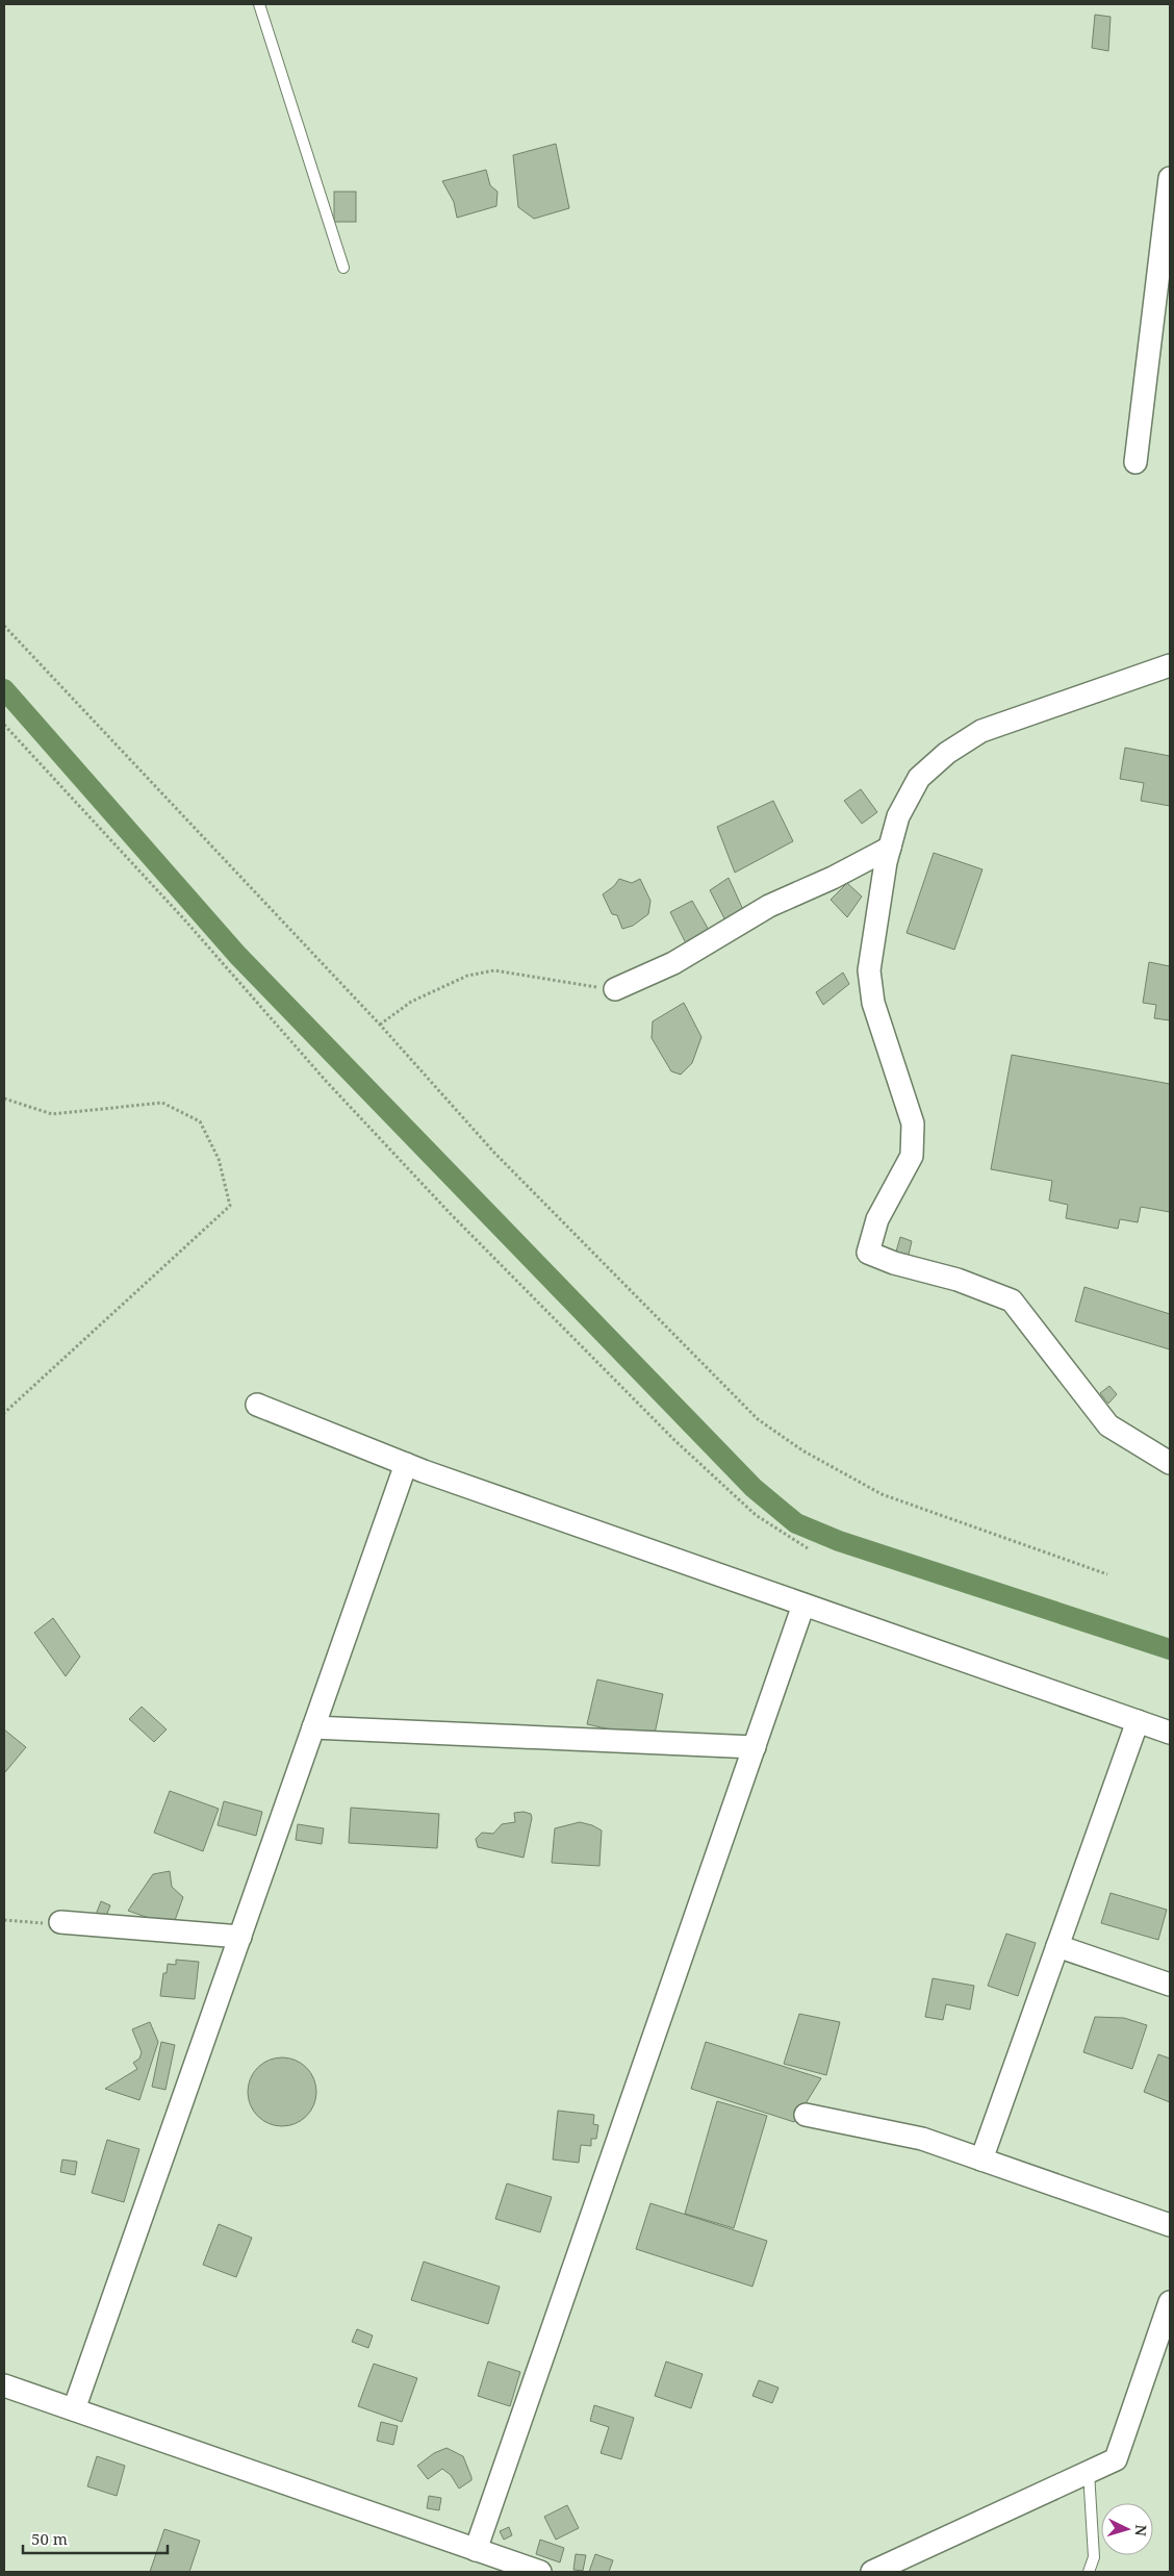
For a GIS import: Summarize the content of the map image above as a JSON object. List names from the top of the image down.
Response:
{
  "scale_bar": "50 m",
  "north": "right"
}
